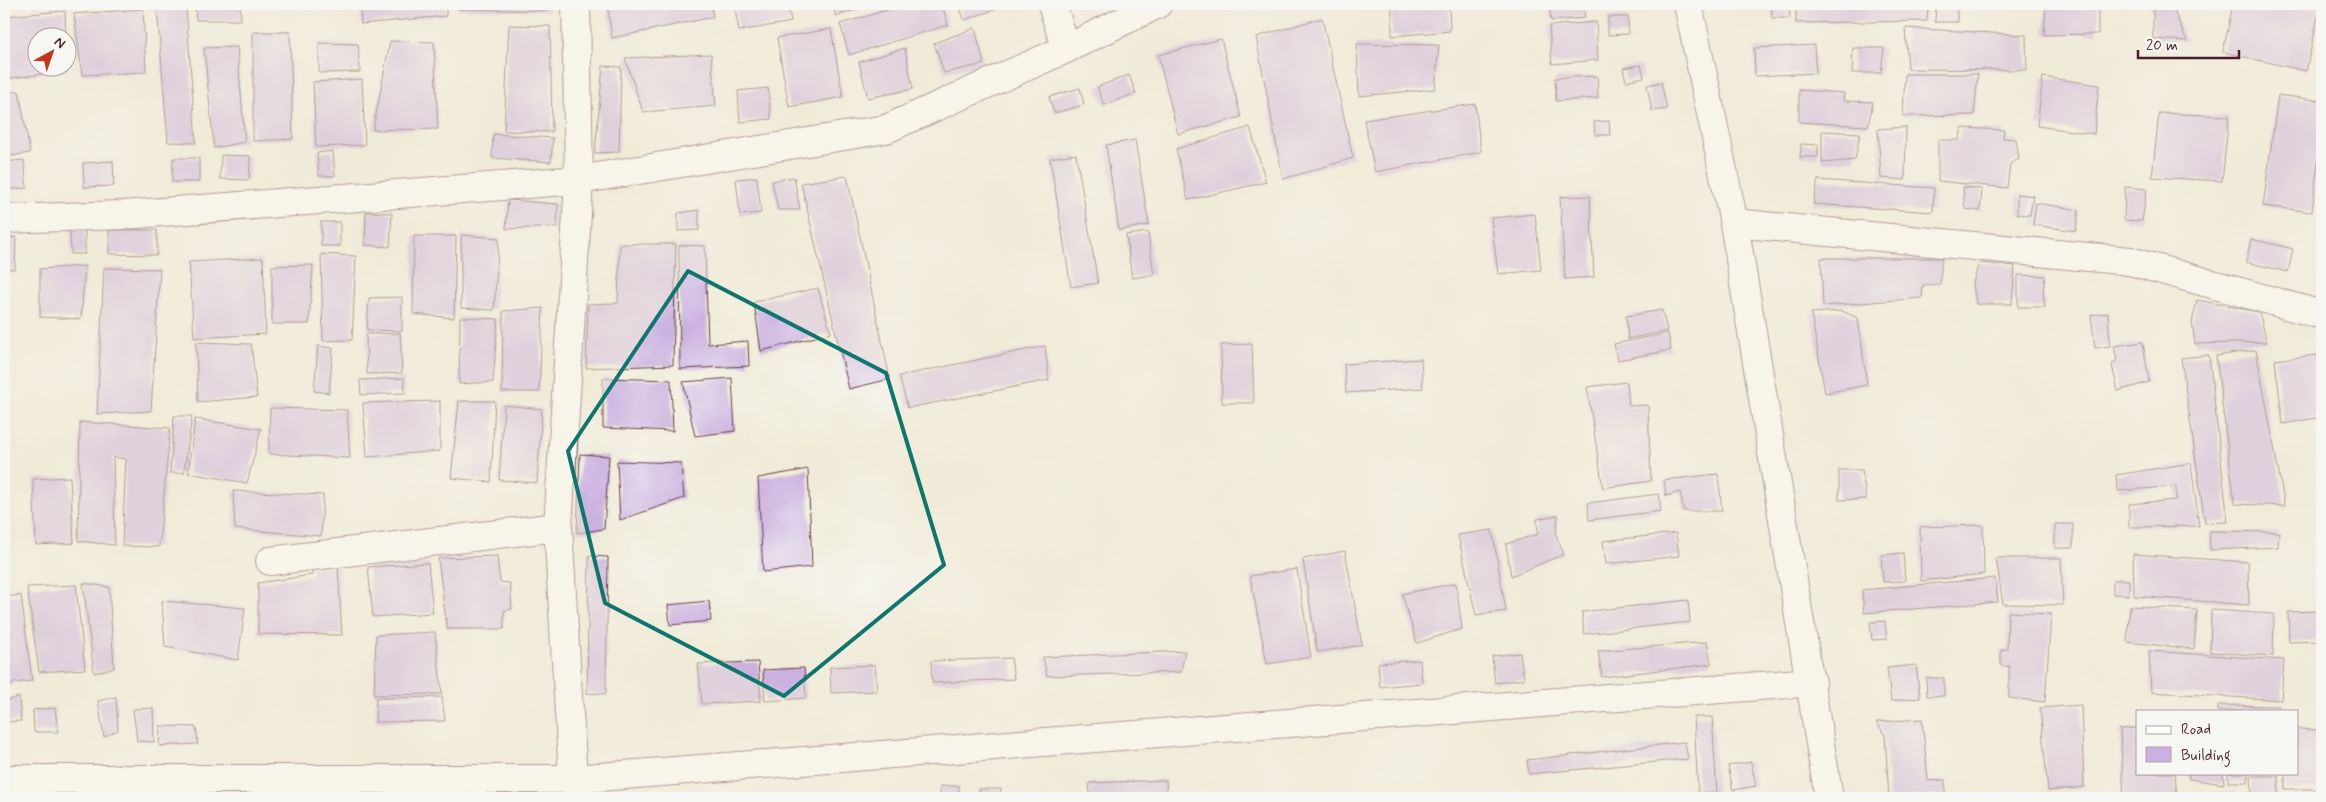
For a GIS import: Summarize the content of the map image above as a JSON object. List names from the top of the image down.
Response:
{
  "legend": ["Road", "Building"],
  "scale_bar": "20 m",
  "north": "top right"
}
